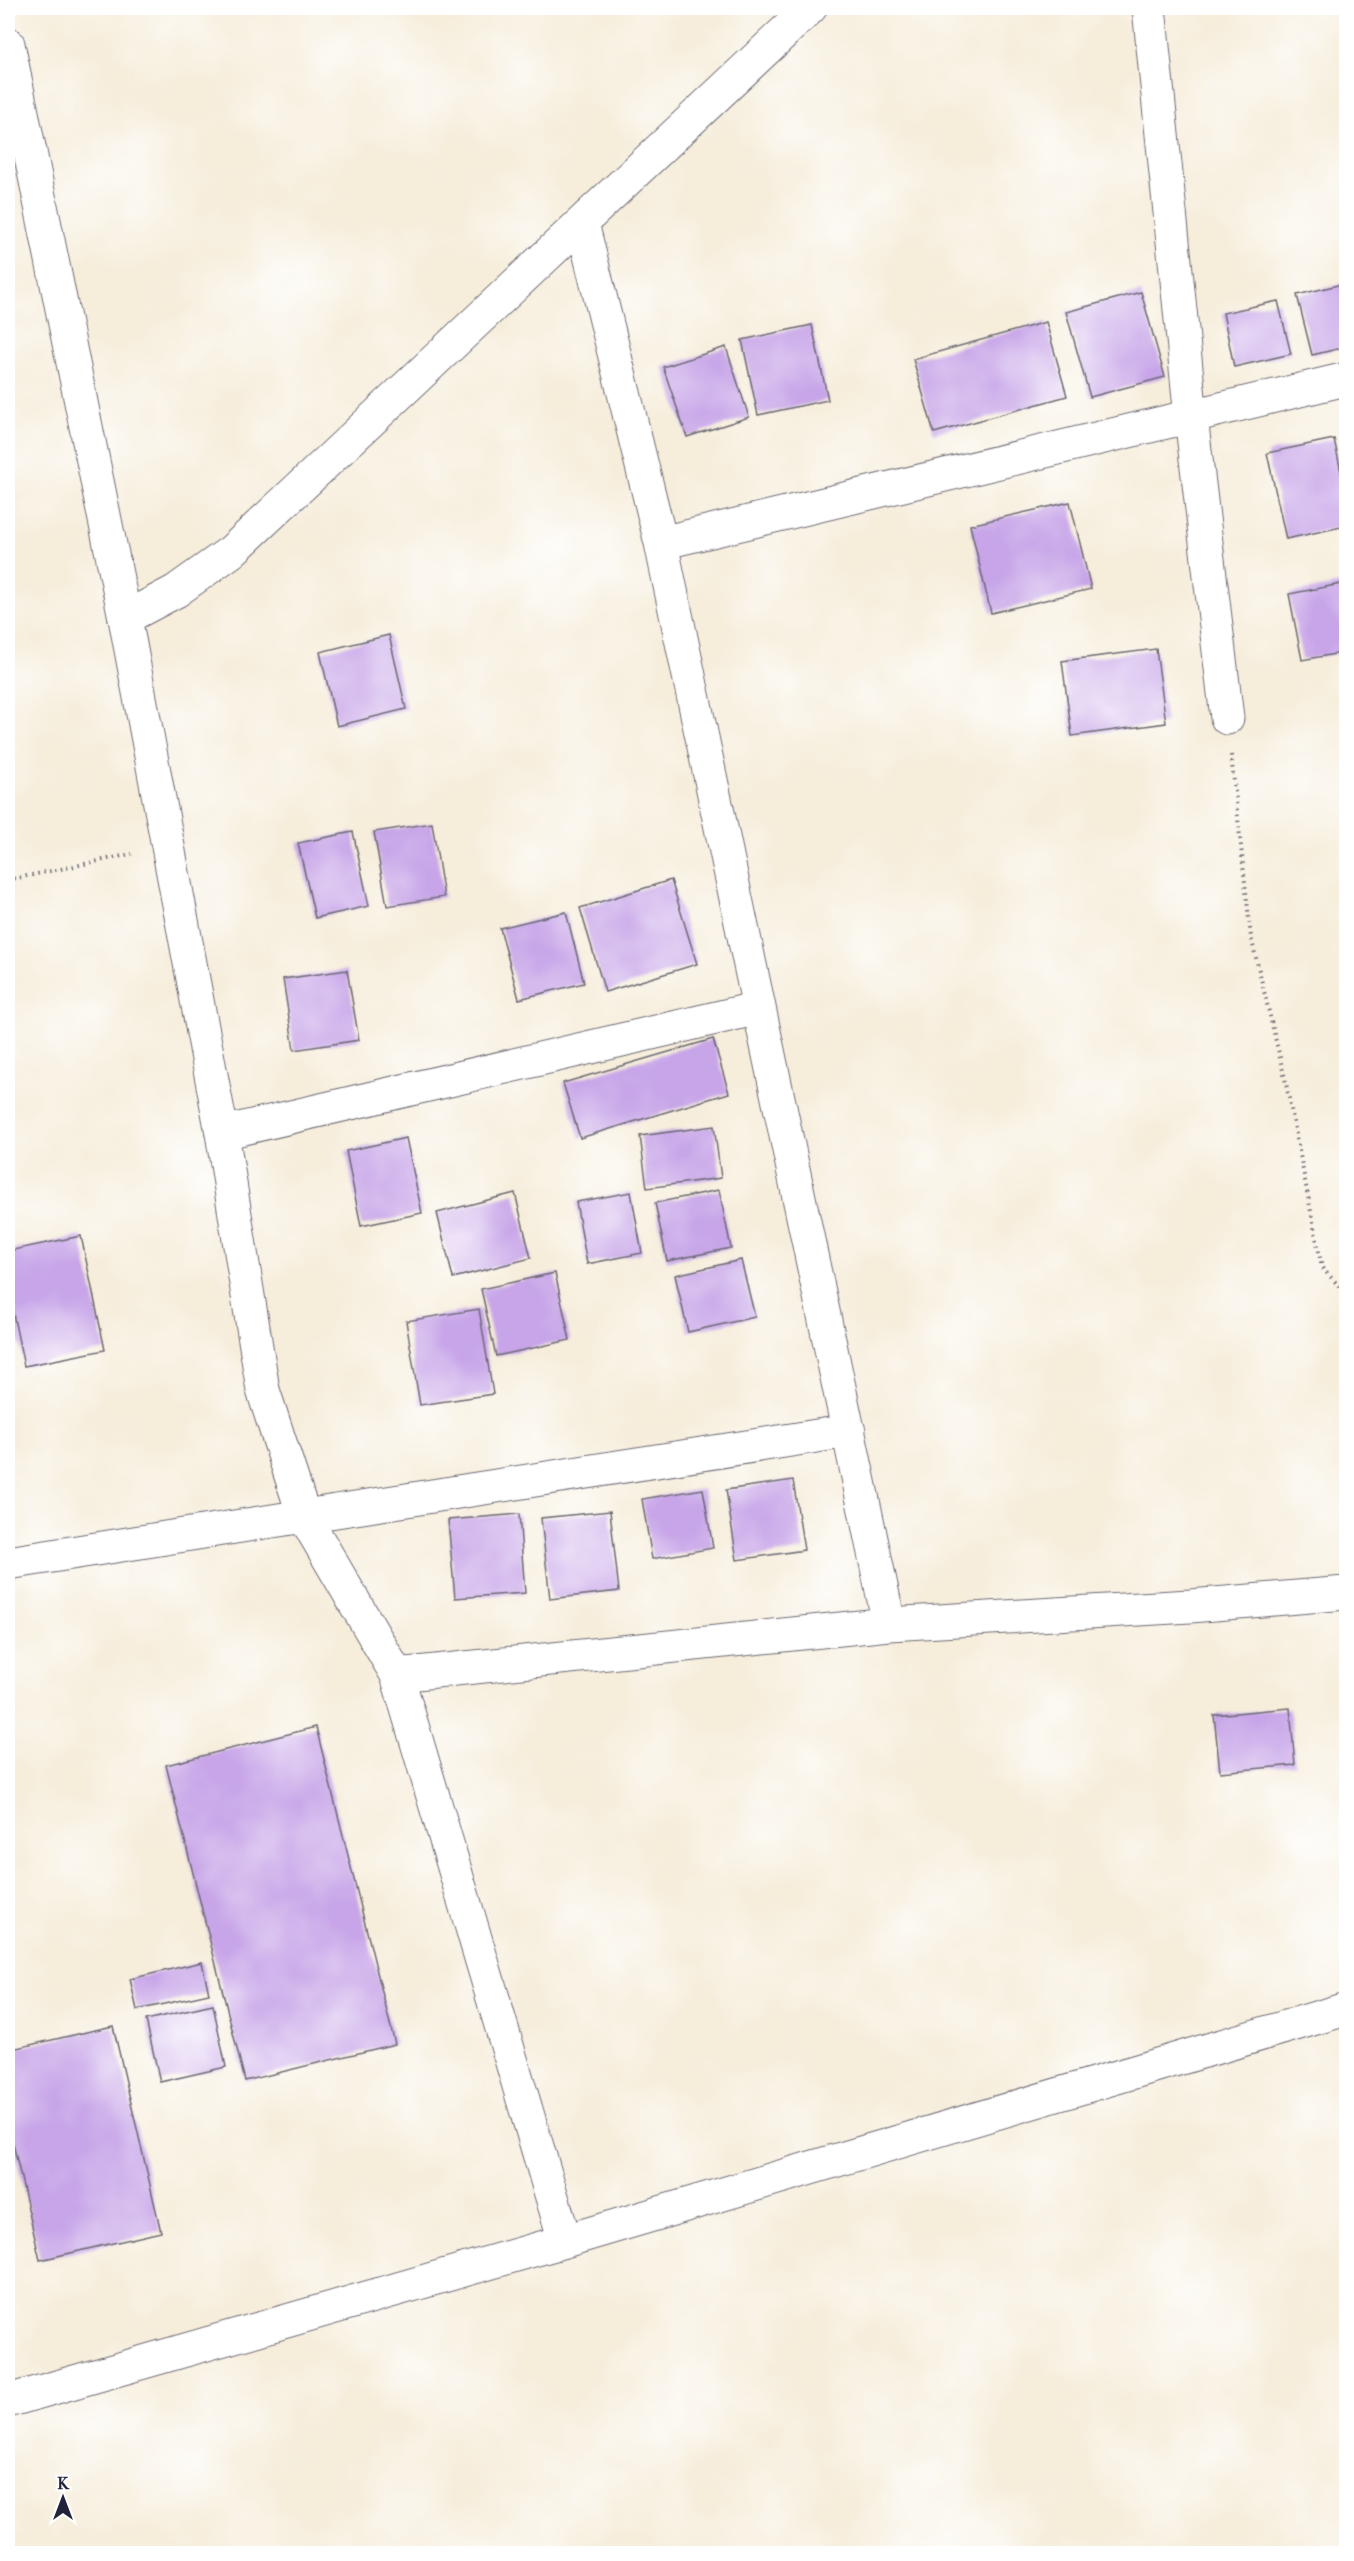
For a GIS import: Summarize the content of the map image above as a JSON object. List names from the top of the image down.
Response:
{
  "north": "top"
}
